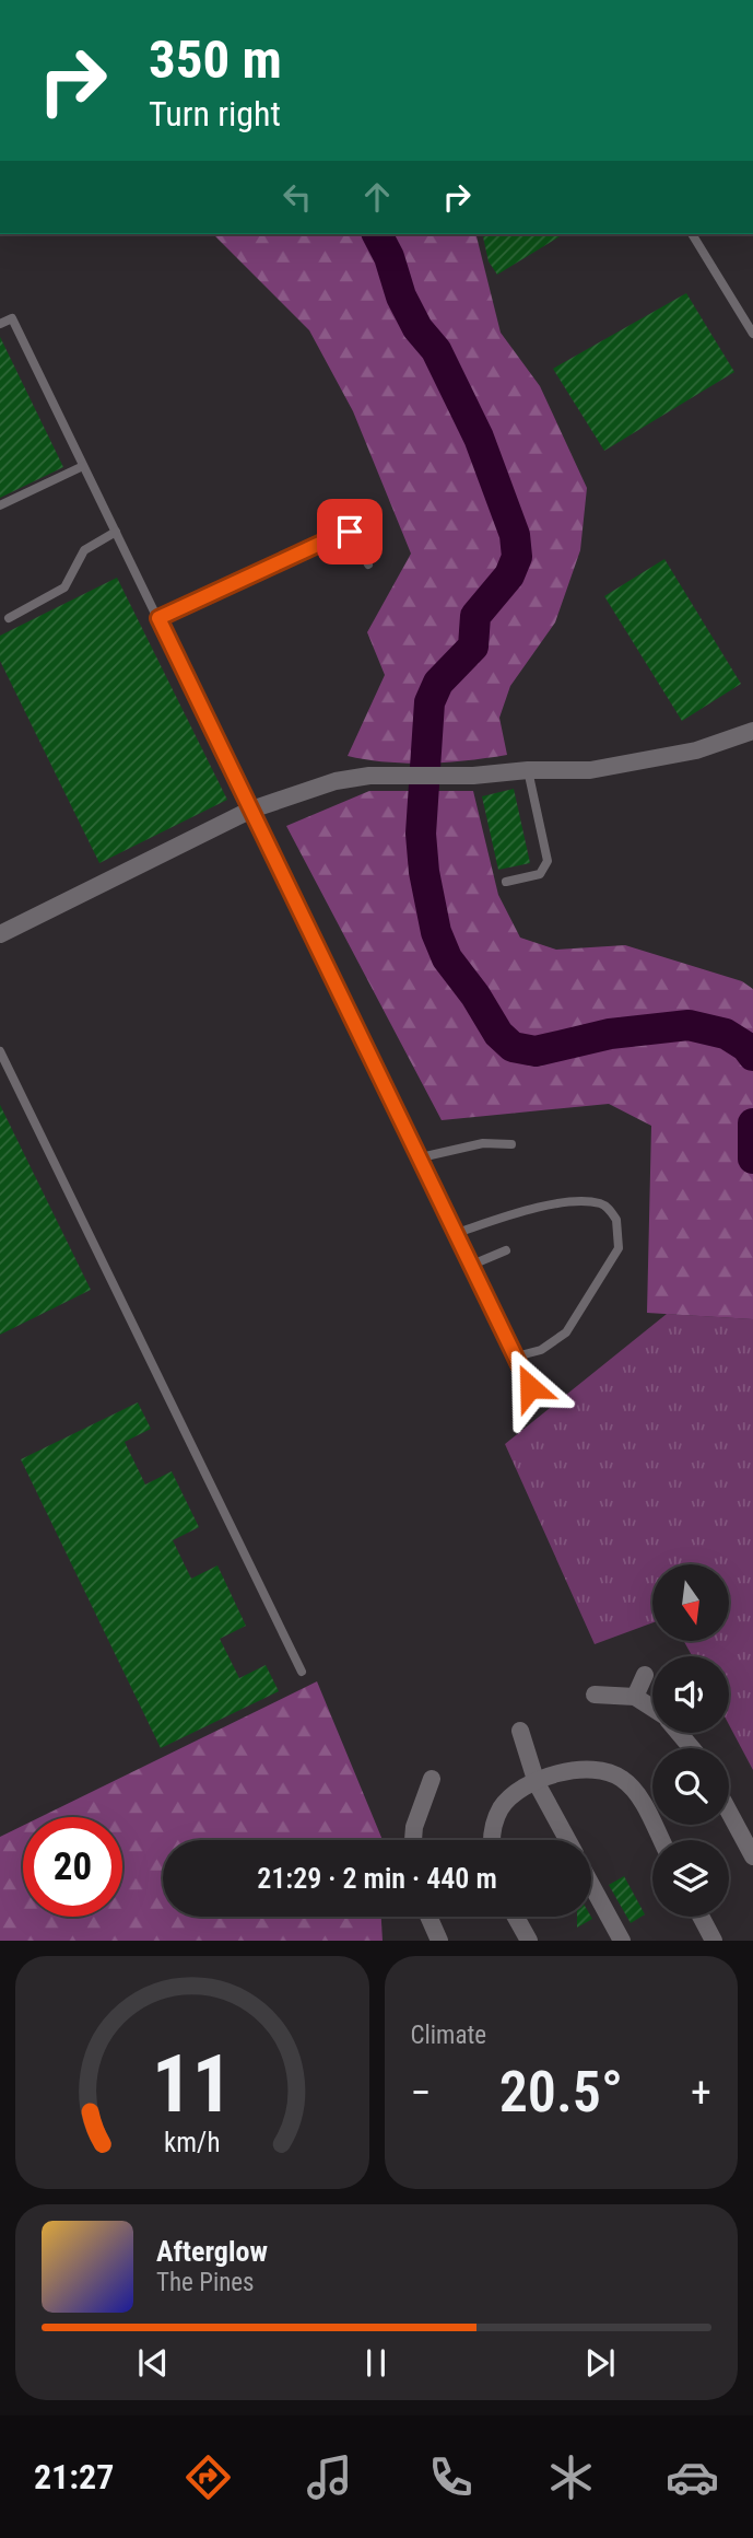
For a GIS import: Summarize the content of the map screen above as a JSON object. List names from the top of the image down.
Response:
{
  "north": "bottom",
  "page": {
    "turn": ["350 m", "Turn right"],
    "limit": "20",
    "trip": "21:29 · 2 min · 440 m",
    "tile": "Climate",
    "heat": ["−", "20.5°", "+"],
    "song": ["Afterglow", "The Pines"],
    "tabs": "21:27",
    "gauge": ["11", "km/h"]
  }
}
